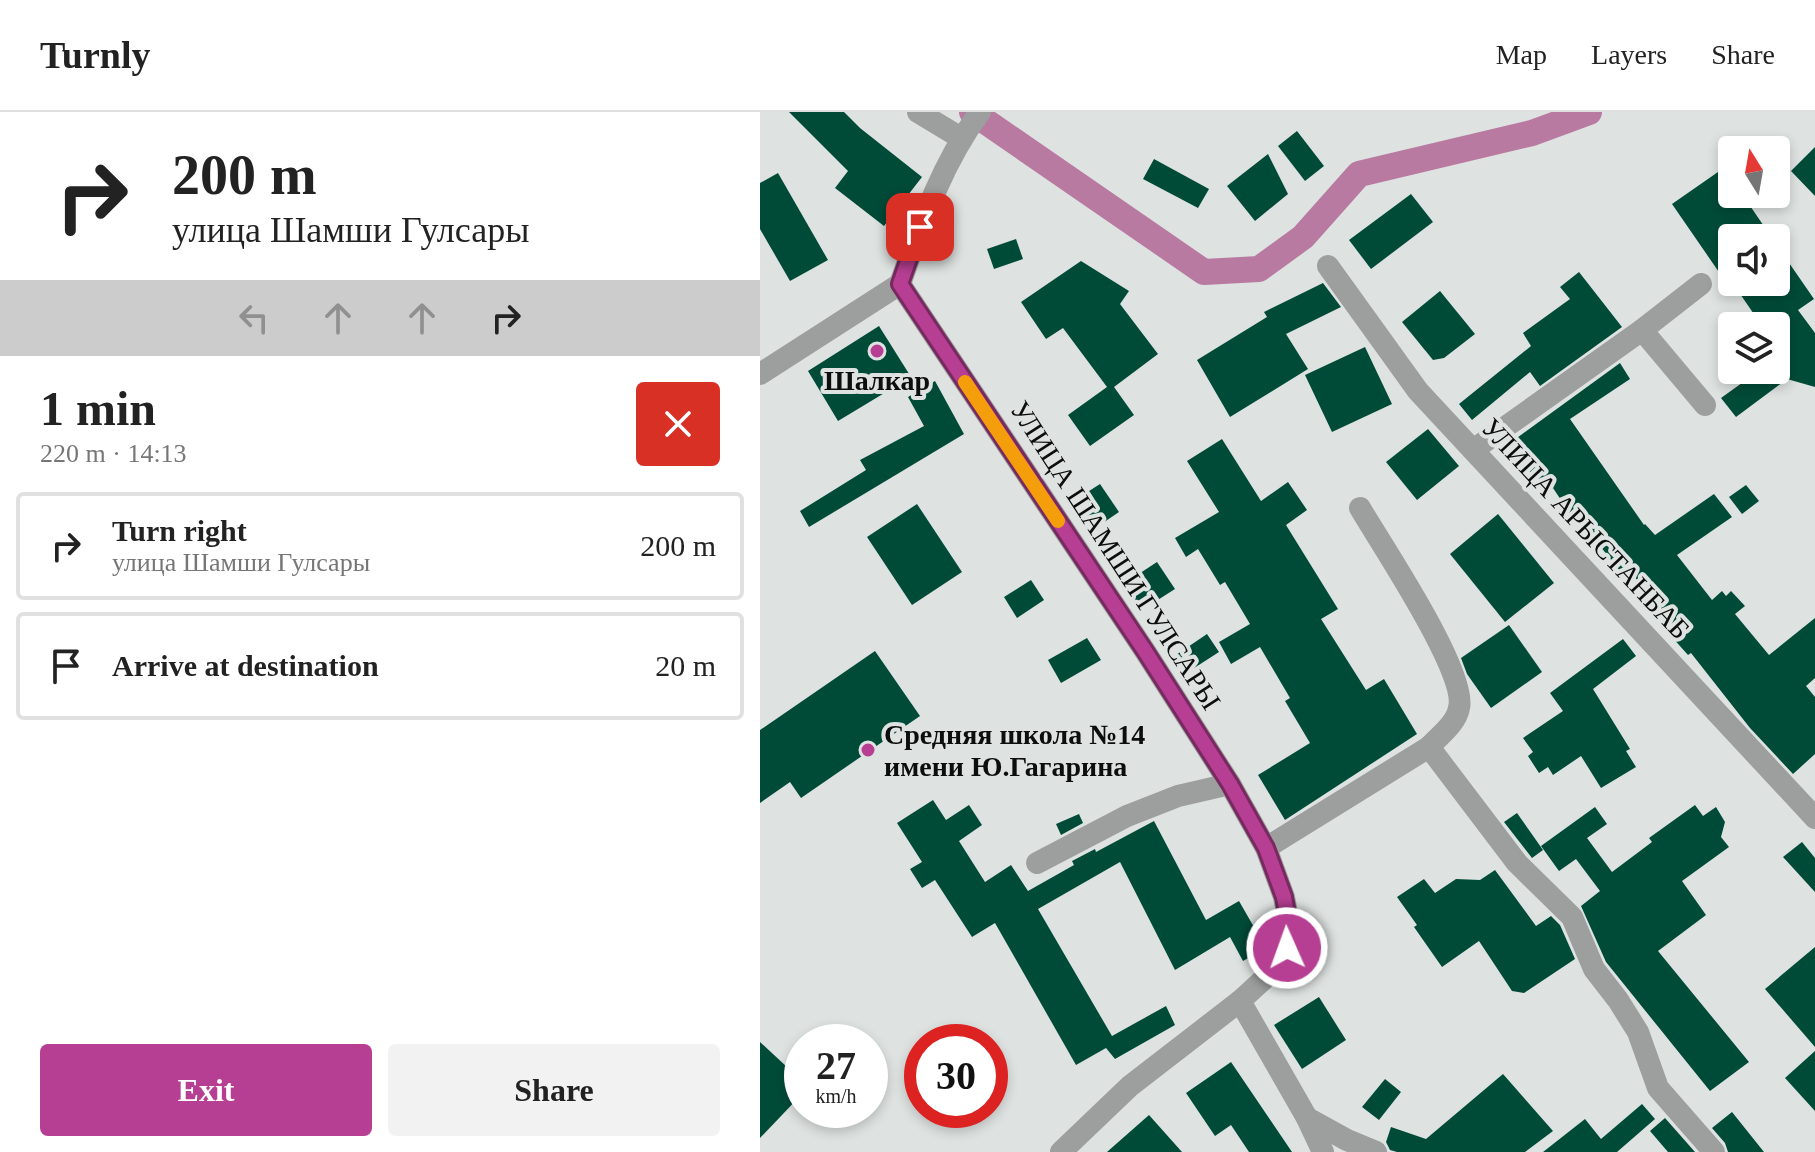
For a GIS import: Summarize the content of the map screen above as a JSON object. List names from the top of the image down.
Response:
{
  "streets": {
    "street": ["УЛИЦА АРЫСТАНБАБ", "УЛИЦА ШАМШИ ГУЛСАРЫ"]
  },
  "places": ["Шалкар", "Средняя школа №14 имени Ю.Гагарина"],
  "north": "top",
  "page": {
    "header": "Turnly",
    "nav": ["Map", "Layers", "Share"],
    "turn": ["200 m", "улица Шамши Гулсары"],
    "heading": ["1 min", "220 m · 14:13"],
    "list": [
      {
        "name": "Turn right",
        "note": "улица Шамши Гулсары",
        "value": "200 m"
      },
      {
        "name": "Arrive at destination",
        "value": "20 m"
      }
    ],
    "speed": "27 km/h",
    "limit": "30",
    "buttons": ["Exit", "Share"]
  }
}
